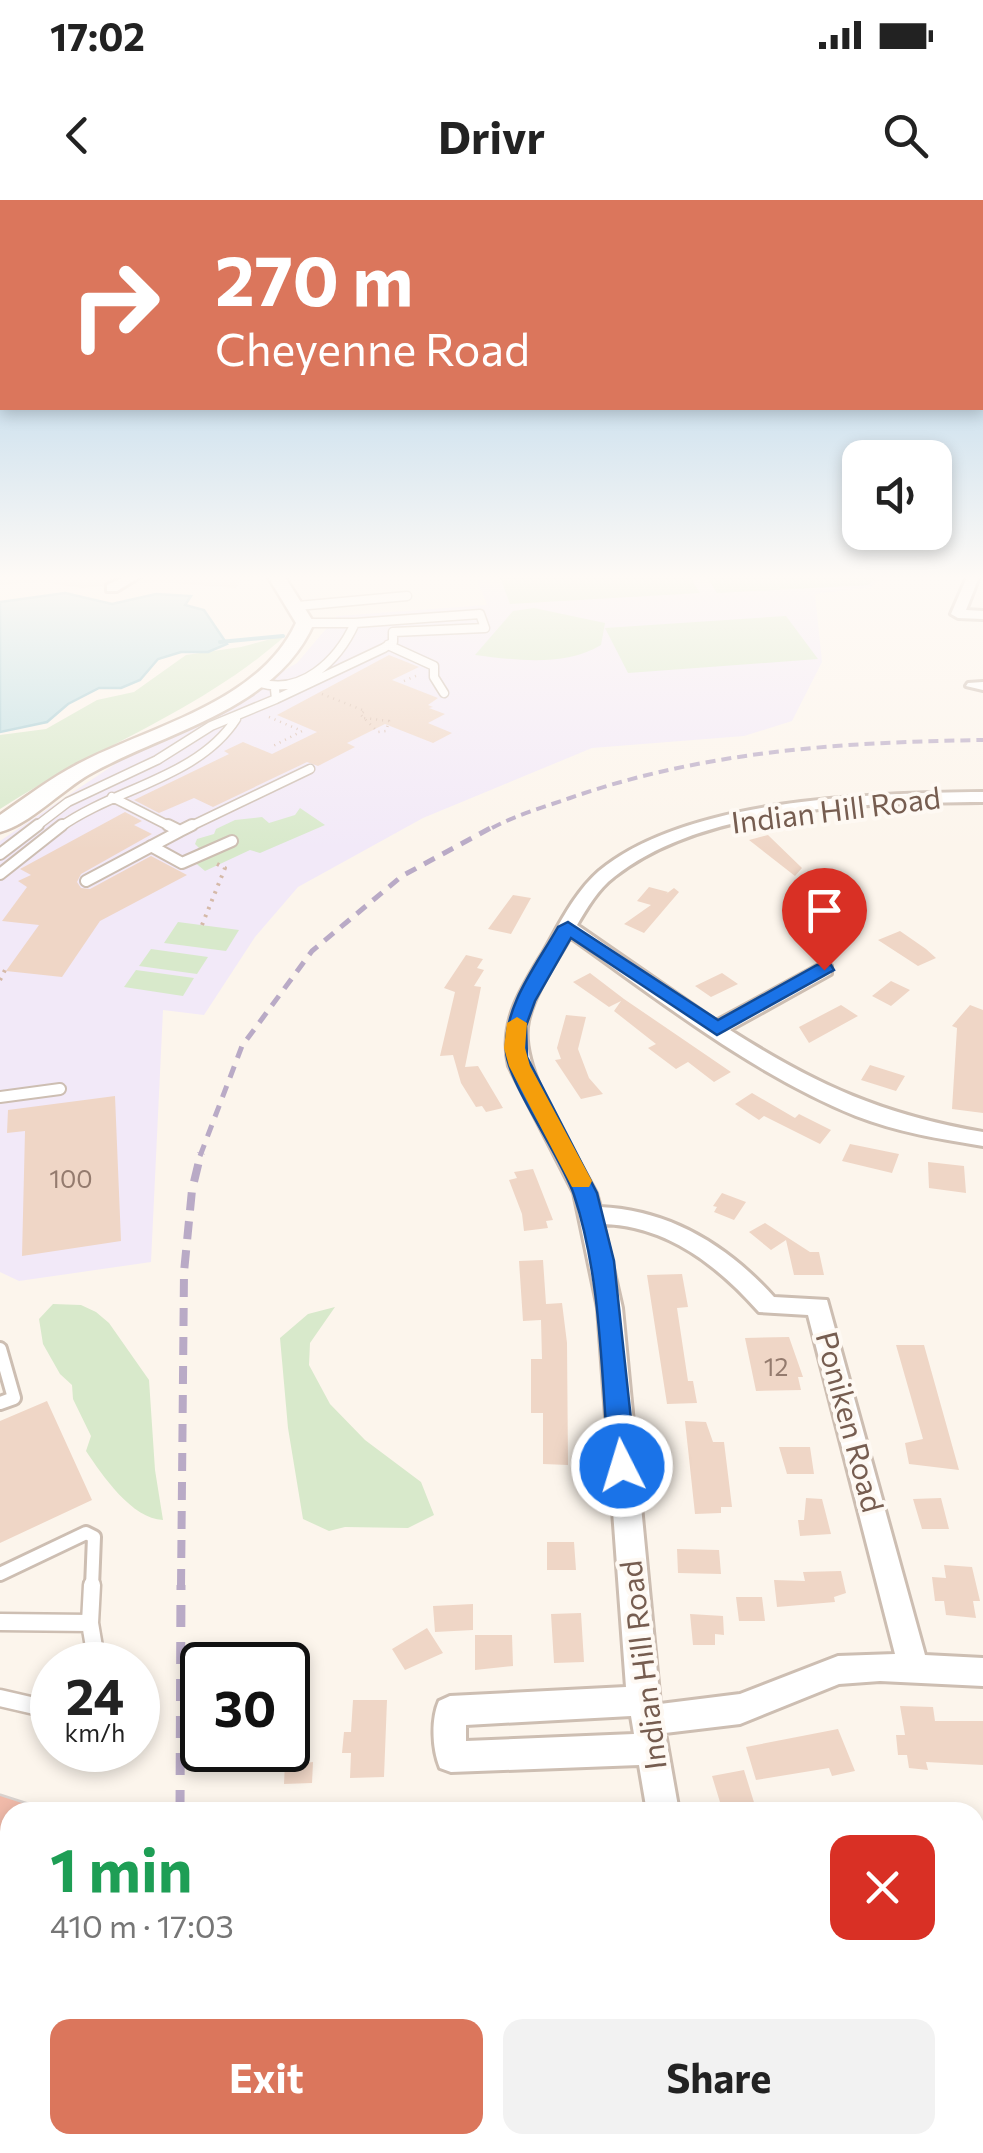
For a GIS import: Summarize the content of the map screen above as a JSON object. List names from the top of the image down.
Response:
{
  "streets": {
    "street": ["Indian Hill Road", "Poniken Road"]
  },
  "crossings": [
    ["Indian Hill Road", "Poniken Road"]
  ],
  "house_numbers": ["100", "12"],
  "page": {
    "status": "17:02",
    "header": "Drivr",
    "turn": ["270 m", "Cheyenne Road"],
    "speed": "24 km/h",
    "limit": "30",
    "heading": ["1 min", "410 m · 17:03"],
    "buttons": ["Exit", "Share"]
  }
}
